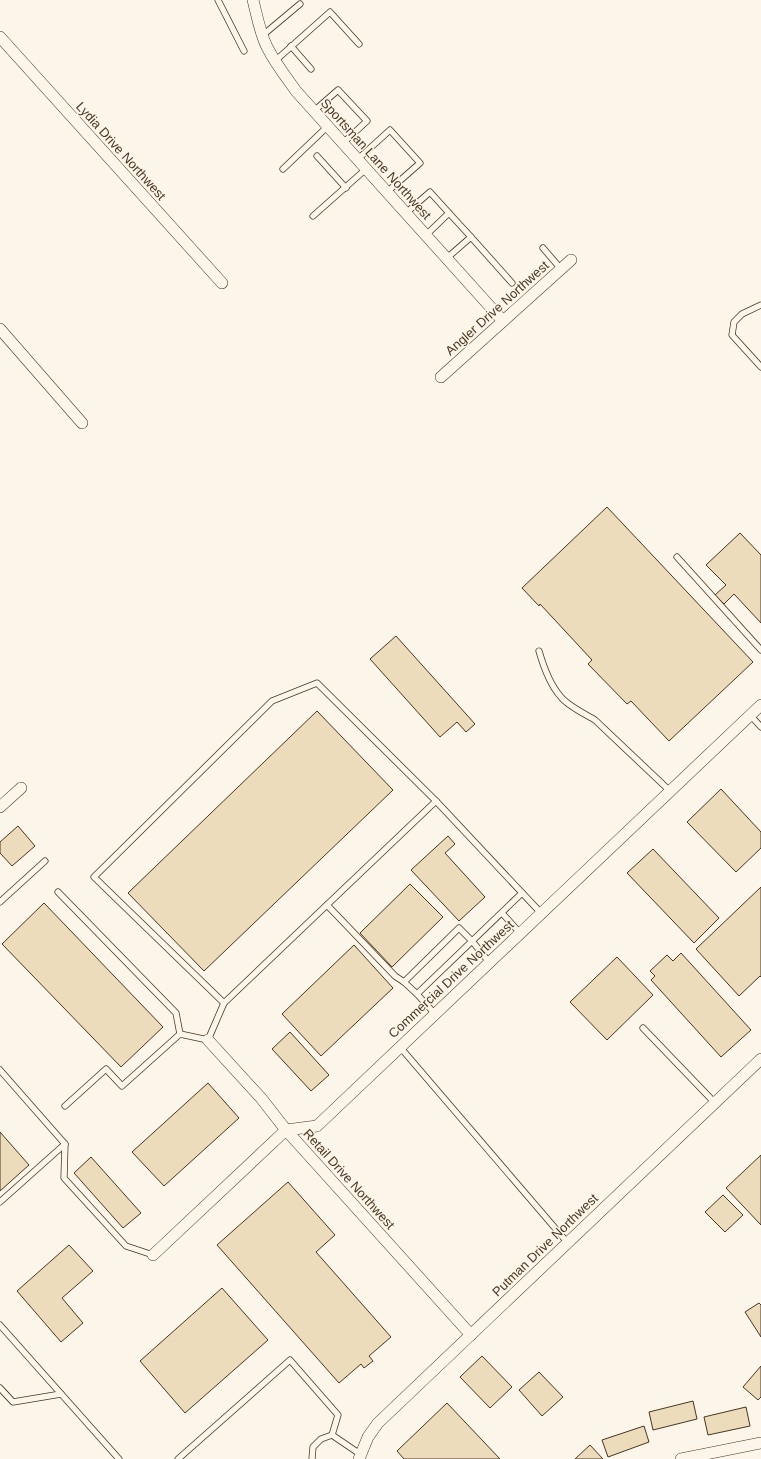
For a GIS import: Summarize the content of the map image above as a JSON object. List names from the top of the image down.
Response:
{
  "streets": {
    "street": [
      "Lydia Drive Northwest",
      "Sportsman Lane Northwest",
      "Angler Drive Northwest",
      "Commercial Drive Northwest",
      "Retail Drive Northwest",
      "Putman Drive Northwest"
    ]
  },
  "crossings": [
    ["Sportsman Lane Northwest", "Angler Drive Northwest"],
    ["Commercial Drive Northwest", "Retail Drive Northwest"],
    ["Retail Drive Northwest", "Putman Drive Northwest"]
  ]
}
